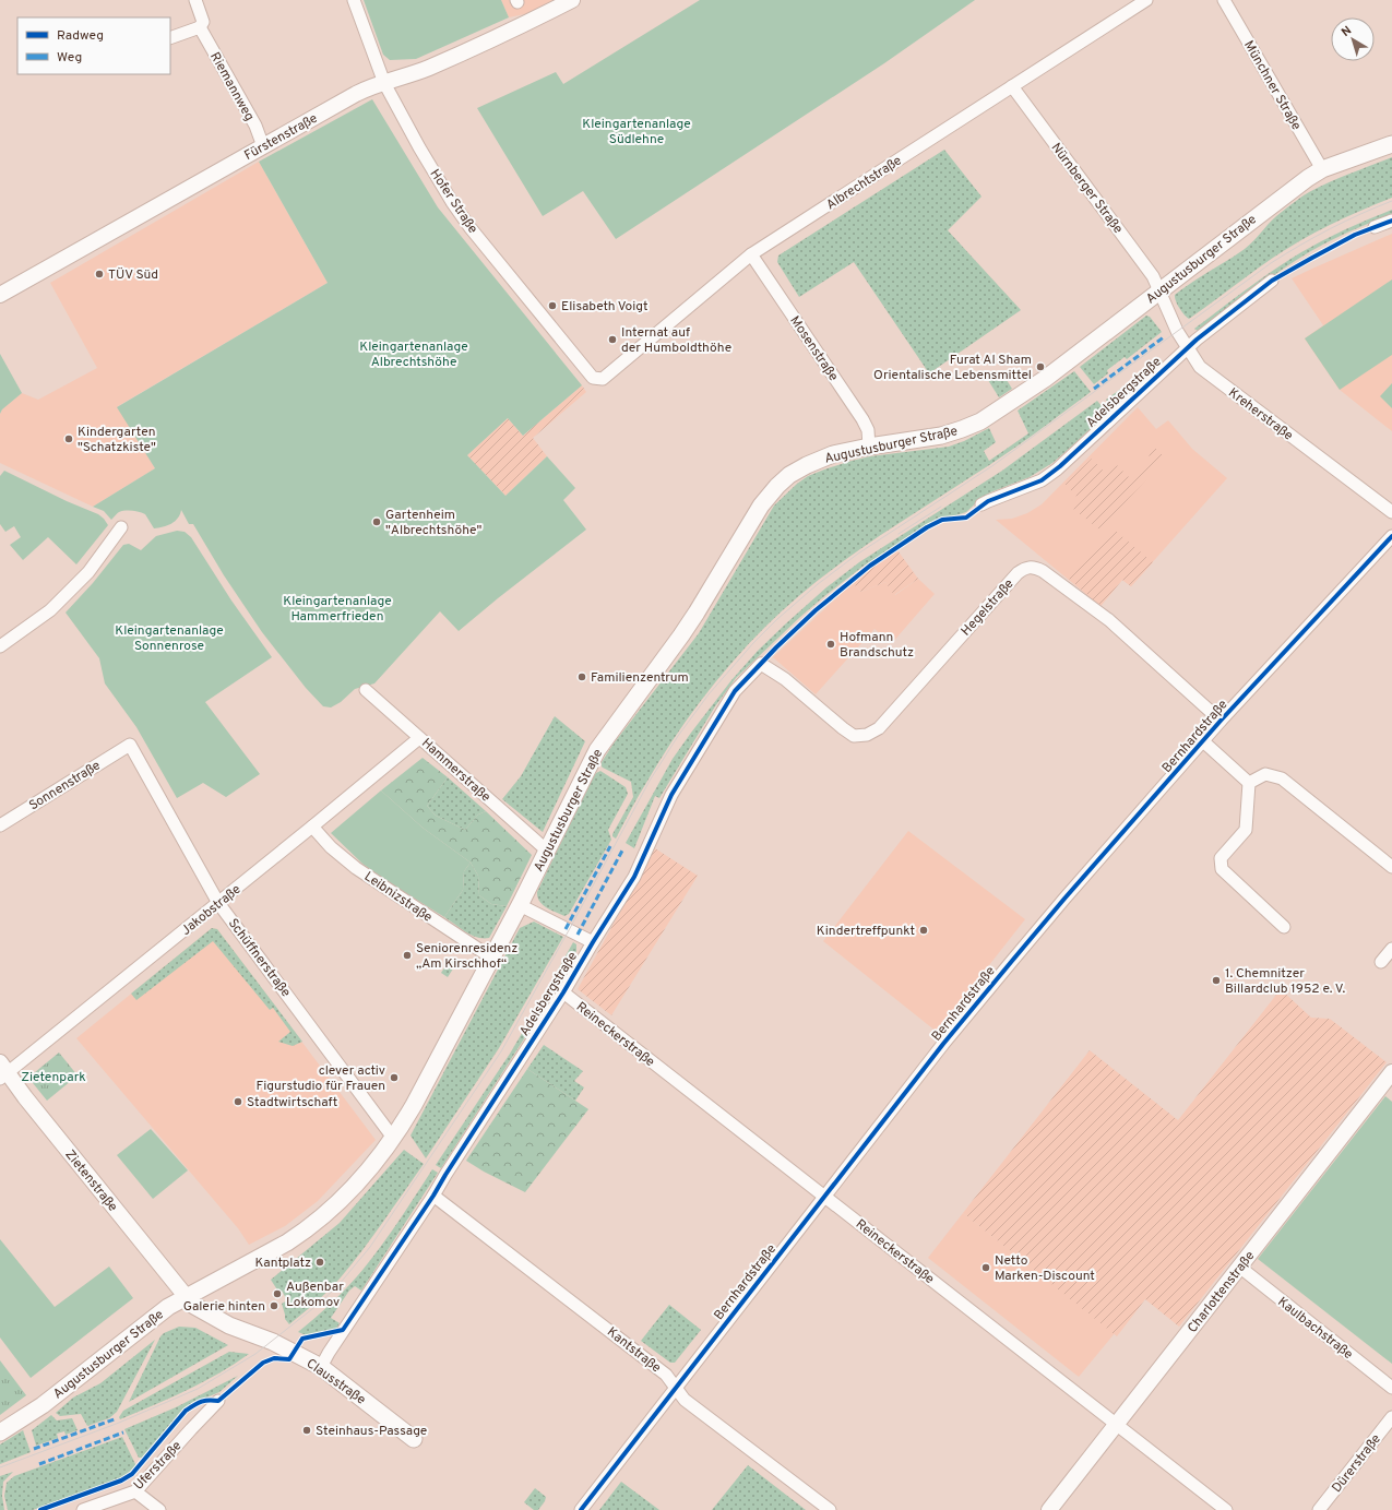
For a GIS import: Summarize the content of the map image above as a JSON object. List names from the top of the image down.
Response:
{
  "streets": {
    "main road": ["Augustusburger Straße", "Clausstraße"],
    "street": [
      "Münchner Straße",
      "Riemannweg",
      "Fürstenstraße",
      "Albrechtstraße",
      "Nürnberger Straße",
      "Hofer Straße",
      "Mosenstraße",
      "Adelsbergstraße",
      "Kreherstraße",
      "Hegelstraße",
      "Bernhardstraße",
      "Hammerstraße",
      "Sonnenstraße",
      "Leibnizstraße",
      "Jakobstraße",
      "Schüffnerstraße",
      "Reineckerstraße",
      "Zietenstraße",
      "Charlottenstraße",
      "Kaulbachstraße",
      "Kantstraße",
      "Dürerstraße",
      "Uferstraße"
    ]
  },
  "crossings": [
    ["Münchner Straße", "Augustusburger Straße"],
    ["Riemannweg", "Fürstenstraße"],
    ["Fürstenstraße", "Hofer Straße"],
    ["Albrechtstraße", "Nürnberger Straße"],
    ["Albrechtstraße", "Hofer Straße"],
    ["Albrechtstraße", "Mosenstraße"],
    ["Nürnberger Straße", "Augustusburger Straße"],
    ["Nürnberger Straße", "Kreherstraße"],
    ["Augustusburger Straße", "Mosenstraße"],
    ["Augustusburger Straße", "Kreherstraße"],
    ["Augustusburger Straße", "Hammerstraße"],
    ["Augustusburger Straße", "Leibnizstraße"],
    ["Augustusburger Straße", "Schüffnerstraße"],
    ["Augustusburger Straße", "Zietenstraße"],
    ["Augustusburger Straße", "Clausstraße"],
    ["Adelsbergstraße", "Kreherstraße"],
    ["Adelsbergstraße", "Hegelstraße"],
    ["Adelsbergstraße", "Reineckerstraße"],
    ["Adelsbergstraße", "Kantstraße"],
    ["Adelsbergstraße", "Clausstraße"],
    ["Hegelstraße", "Bernhardstraße"],
    ["Bernhardstraße", "Reineckerstraße"],
    ["Bernhardstraße", "Kantstraße"],
    ["Hammerstraße", "Jakobstraße"],
    ["Sonnenstraße", "Schüffnerstraße"],
    ["Leibnizstraße", "Jakobstraße"],
    ["Jakobstraße", "Schüffnerstraße"],
    ["Jakobstraße", "Zietenstraße"],
    ["Reineckerstraße", "Charlottenstraße"],
    ["Zietenstraße", "Clausstraße"],
    ["Charlottenstraße", "Kaulbachstraße"]
  ],
  "parks": [
    "Kleingartenanlage Südlehne",
    "Kleingartenanlage Albrechtshöhe",
    "Kleingartenanlage Hammerfrieden",
    "Kleingartenanlage Sonnenrose",
    "Zietenpark"
  ],
  "places": [
    "TÜV Süd",
    "Elisabeth Voigt",
    "Internat auf der Humboldthöhe",
    "Furat Al Sham Orientalische Lebensmittel",
    "Kindergarten \"Schatzkiste\"",
    "Gartenheim \"Albrechtshöhe\"",
    "Hofmann Brandschutz",
    "Familienzentrum",
    "Kindertreffpunkt",
    "Seniorenresidenz „Am Kirschhof“",
    "1. Chemnitzer Billardclub 1952 e. V.",
    "clever activ Figurstudio für Frauen",
    "Stadtwirtschaft",
    "Kantplatz",
    "Netto Marken-Discount",
    "Außenbar Lokomov",
    "Galerie hinten",
    "Steinhaus-Passage"
  ],
  "legend": ["Radweg", "Weg"],
  "north": "top left"
}
